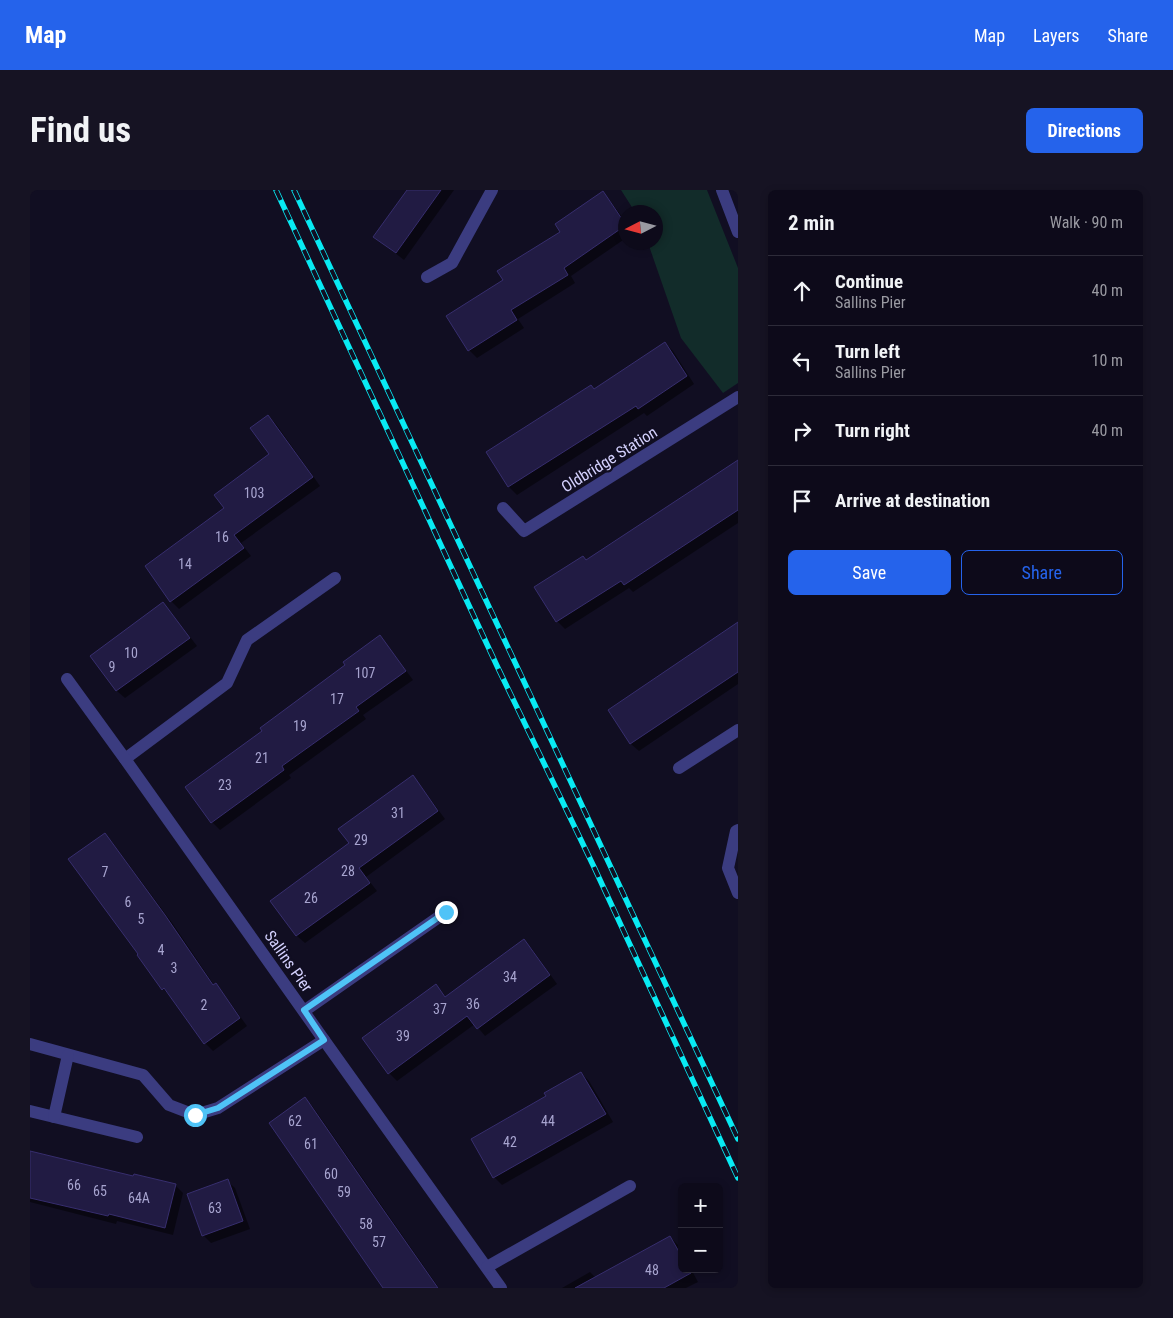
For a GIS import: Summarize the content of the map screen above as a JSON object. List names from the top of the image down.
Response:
{
  "streets": {
    "street": ["Oldbridge Station", "Sallins Pier"]
  },
  "house_numbers": [
    "103",
    "16",
    "14",
    "10",
    "9",
    "107",
    "17",
    "19",
    "21",
    "23",
    "31",
    "29",
    "28",
    "7",
    "26",
    "6",
    "5",
    "4",
    "3",
    "34",
    "36",
    "2",
    "37",
    "39",
    "62",
    "44",
    "42",
    "61",
    "60",
    "66",
    "65",
    "59",
    "64A",
    "63",
    "58",
    "57",
    "48"
  ],
  "north": "left",
  "page": {
    "header": "Map",
    "nav": ["Map", "Layers", "Share"],
    "buttons": [
      "Directions",
      ["Save", "Share"]
    ],
    "title": "Find us",
    "heading": ["2 min", "Walk · 90 m"],
    "list": [
      ["Continue", "Sallins Pier", "40 m"],
      ["Turn left", "Sallins Pier", "10 m"],
      ["Turn right", "40 m"],
      "Arrive at destination"
    ],
    "map_buttons": ["+", "−"]
  }
}
